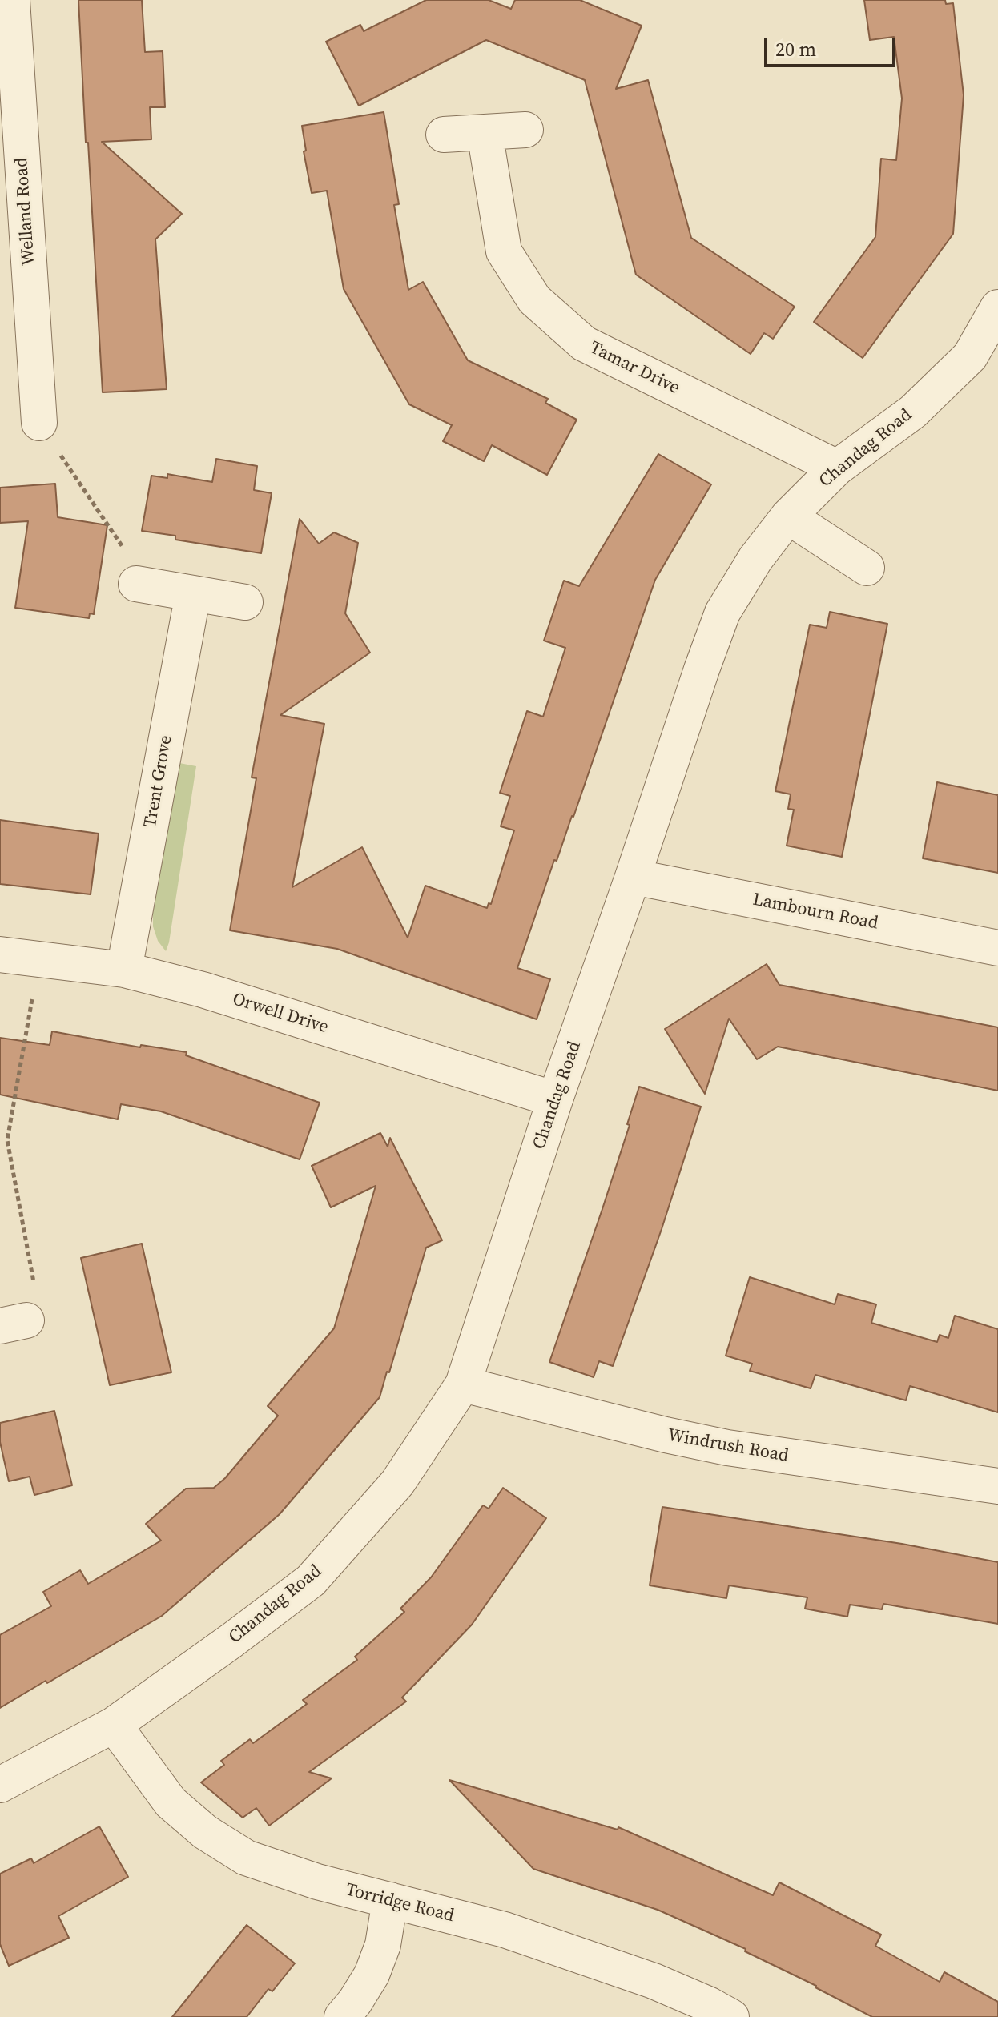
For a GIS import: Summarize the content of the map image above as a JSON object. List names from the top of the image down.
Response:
{
  "streets": {
    "street": [
      "Welland Road",
      "Tamar Drive",
      "Chandag Road",
      "Trent Grove",
      "Lambourn Road",
      "Orwell Drive",
      "Windrush Road",
      "Torridge Road"
    ]
  },
  "crossings": [
    ["Tamar Drive", "Chandag Road"],
    ["Chandag Road", "Lambourn Road"],
    ["Chandag Road", "Orwell Drive"],
    ["Chandag Road", "Windrush Road"],
    ["Chandag Road", "Torridge Road"],
    ["Trent Grove", "Orwell Drive"]
  ],
  "scale_bar": "20 m"
}
